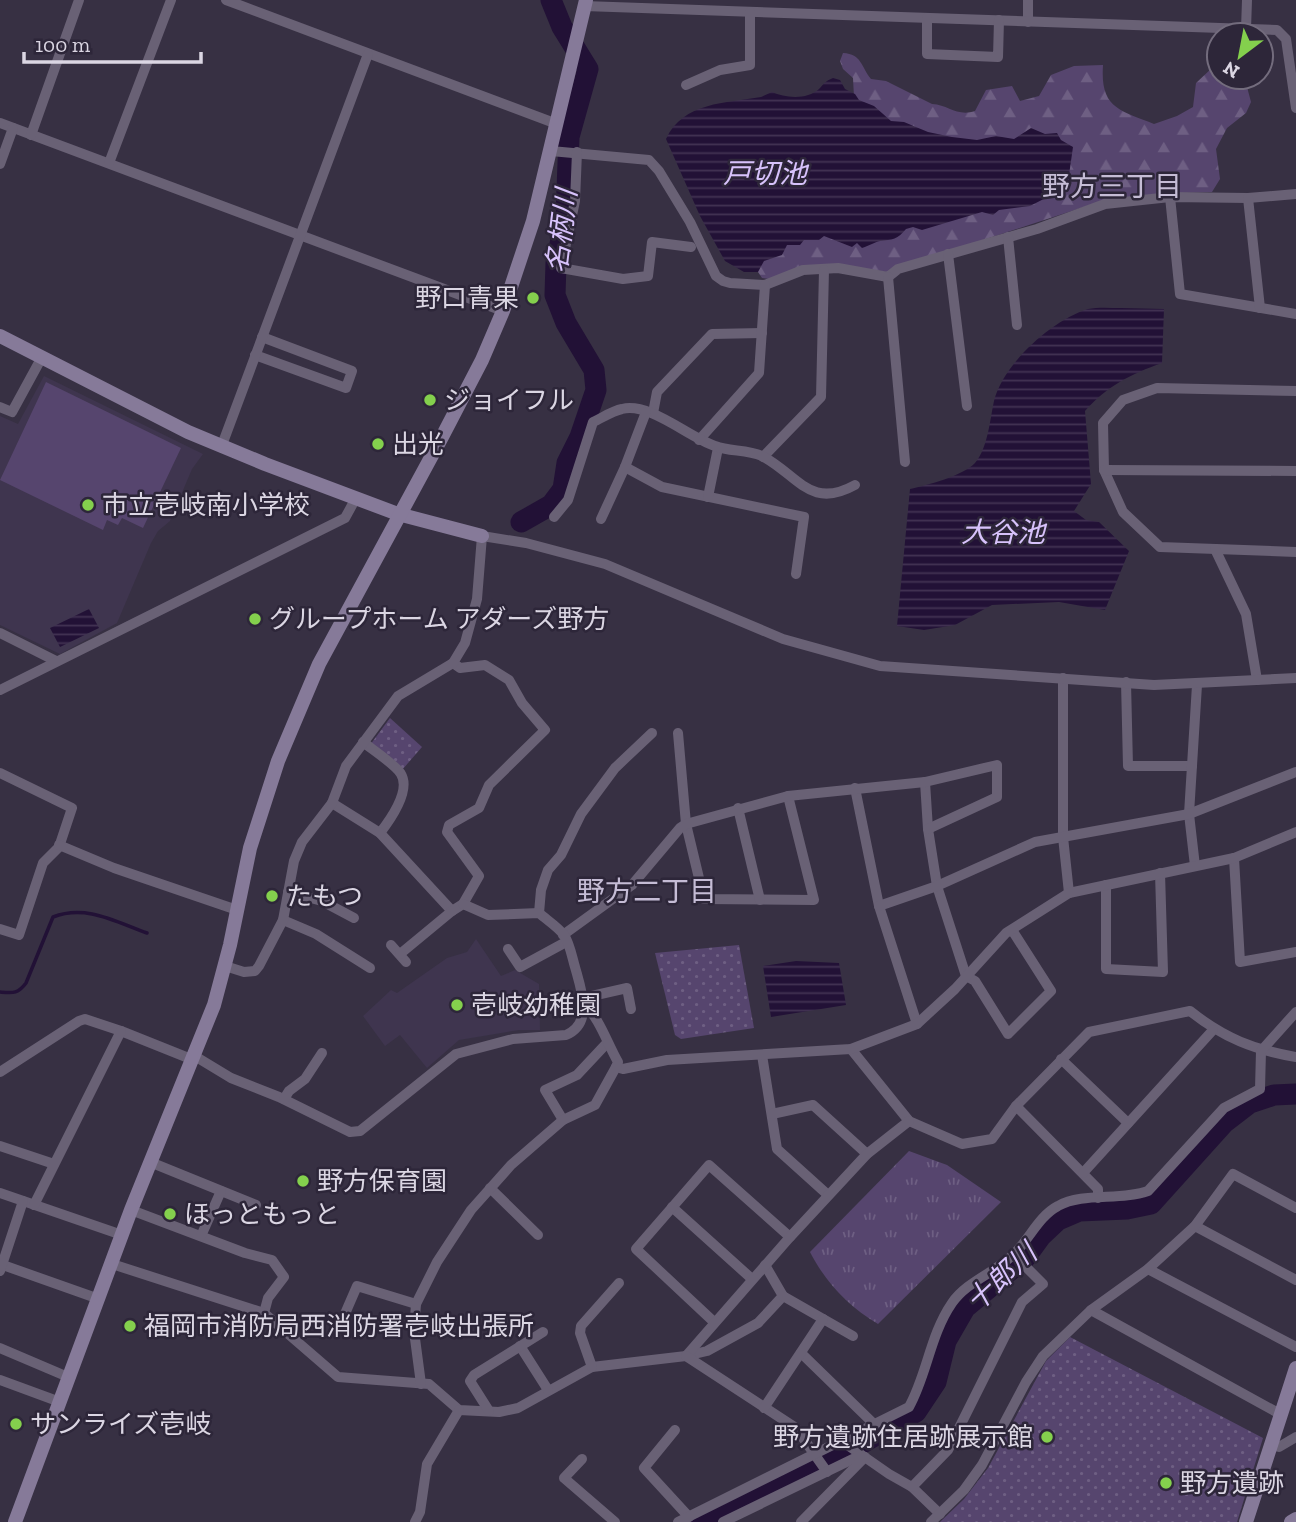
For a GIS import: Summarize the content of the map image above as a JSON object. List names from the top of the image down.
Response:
{
  "districts": ["野方三丁目", "野方二丁目"],
  "water": [
    "戸切池",
    "名柄川",
    "大谷池",
    "十郎川"
  ],
  "places": [
    "野口青果",
    "ジョイフル",
    "出光",
    "市立壱岐南小学校",
    "グループホーム アダーズ野方",
    "たもつ",
    "壱岐幼稚園",
    "野方保育園",
    "ほっともっと",
    "福岡市消防局西消防署壱岐出張所",
    "サンライズ壱岐",
    "野方遺跡住居跡展示館",
    "野方遺跡"
  ],
  "scale_bar": "100 m",
  "north": "bottom left"
}
